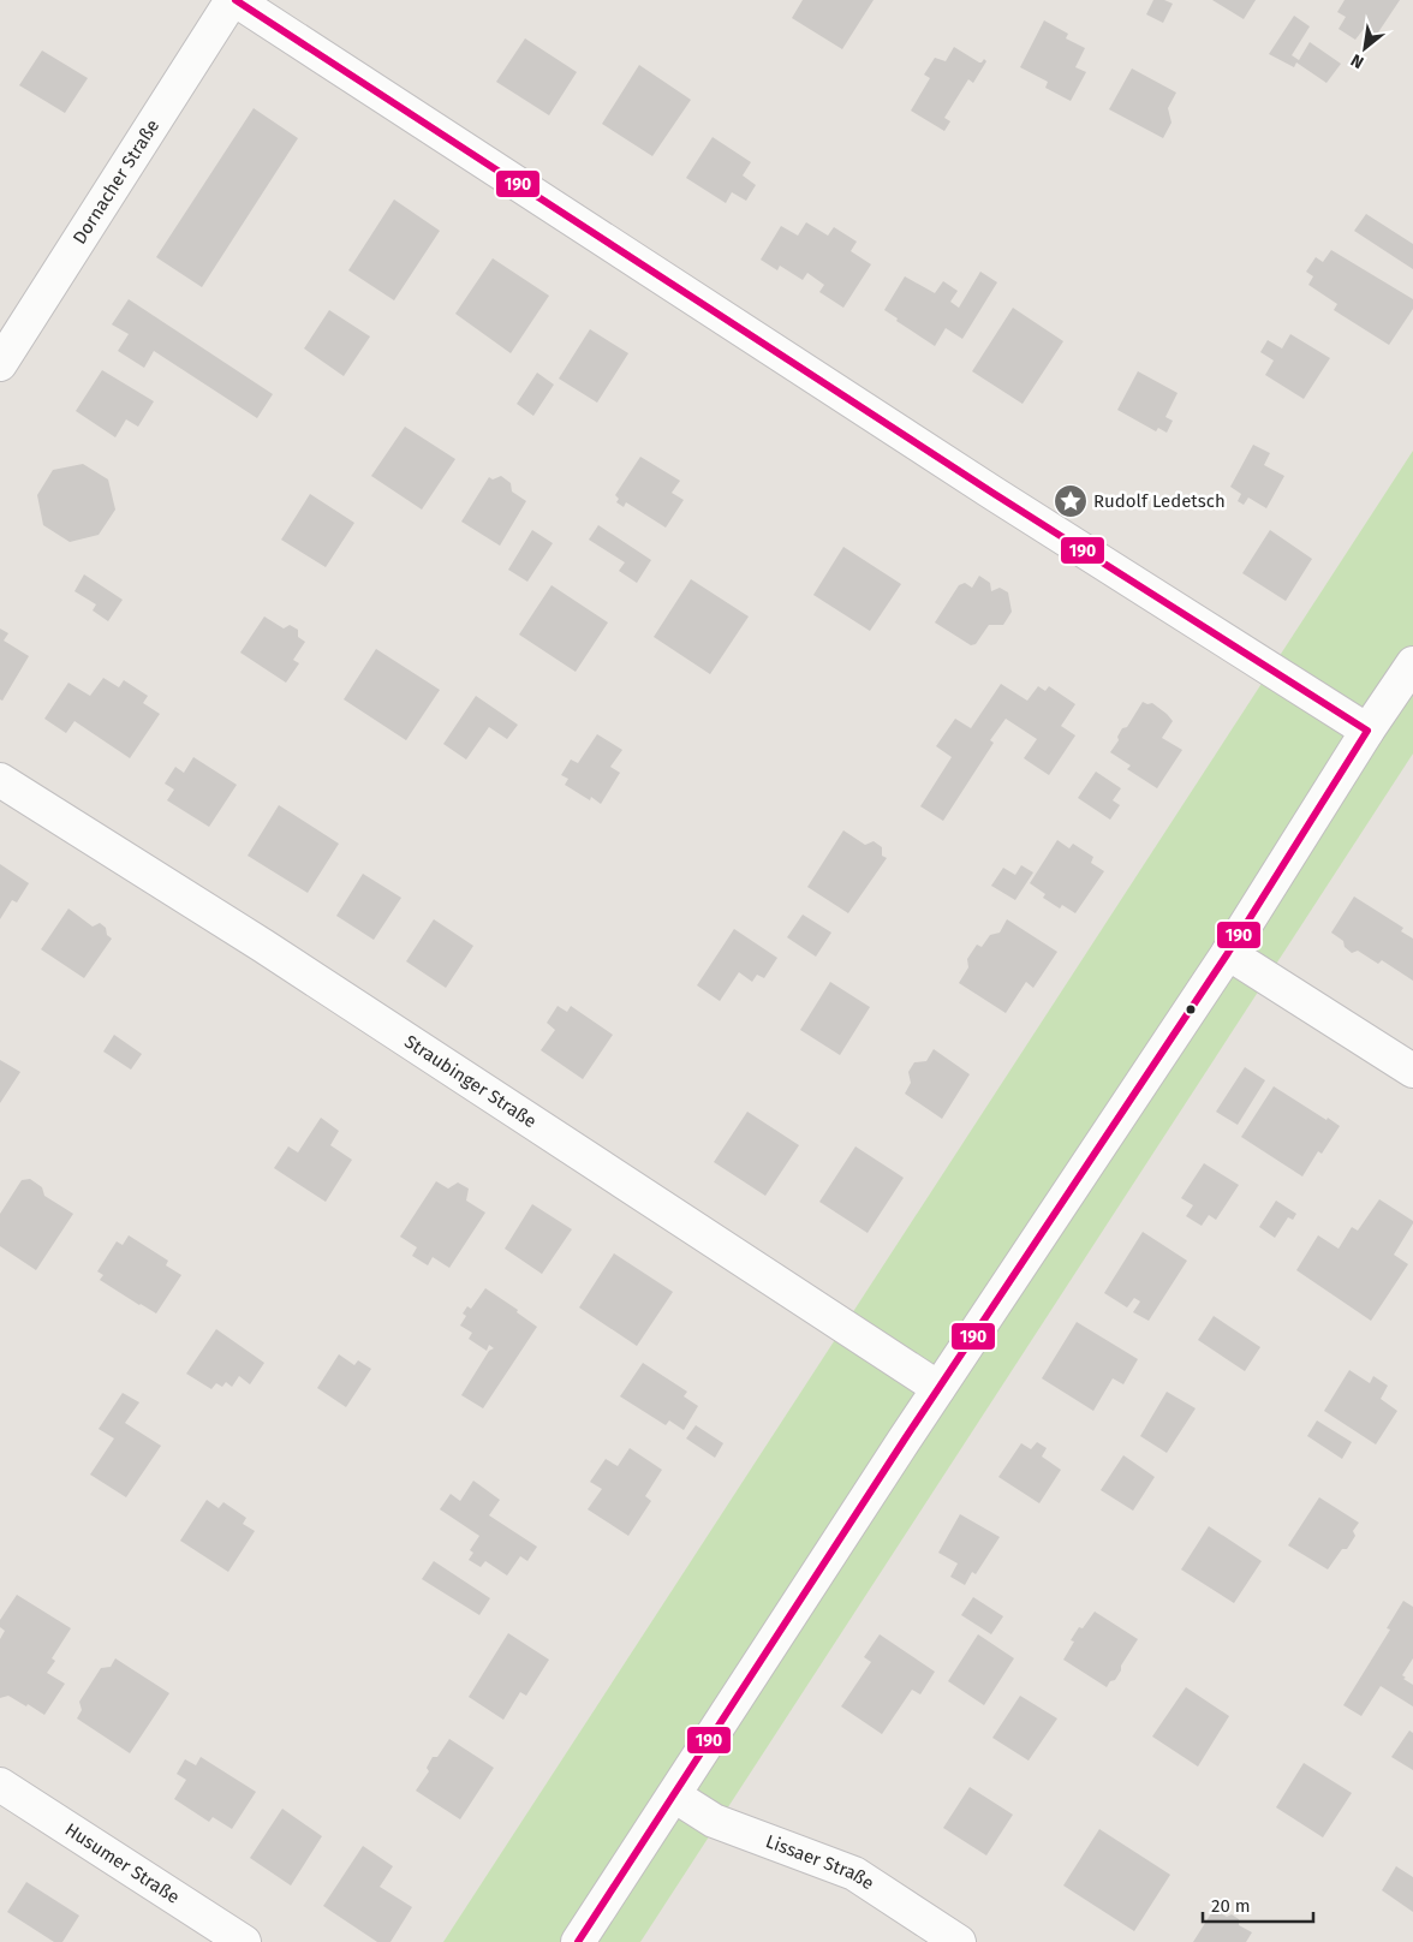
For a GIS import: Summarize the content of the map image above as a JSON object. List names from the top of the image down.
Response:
{
  "streets": {
    "street": [
      "Dornacher Straße",
      "Straubinger Straße",
      "Husumer Straße",
      "Lissaer Straße"
    ]
  },
  "places": {
    "place": ["Rudolf Ledetsch"]
  },
  "lines": ["transit line 190"],
  "scale_bar": "20 m",
  "north": "bottom left"
}
